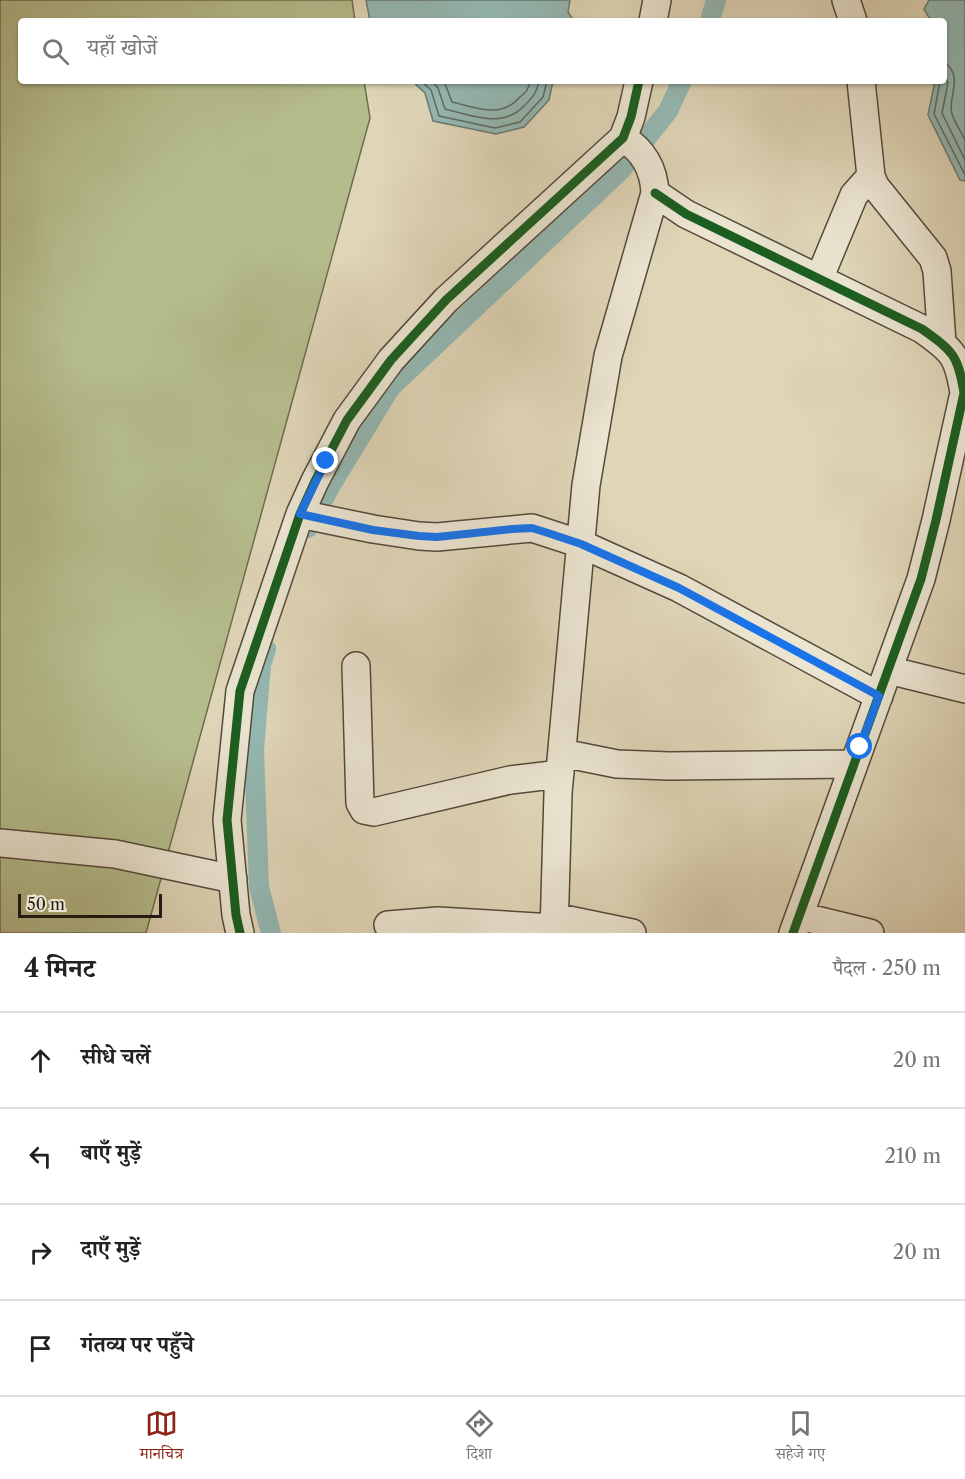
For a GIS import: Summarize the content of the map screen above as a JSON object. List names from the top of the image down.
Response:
{
  "scale_bar": "50 m",
  "page": {
    "search": "यहाँ खोजें",
    "scale": "50 m",
    "heading": ["4 मिनट", "पैदल · 250 m"],
    "list": [
      ["सीधे चलें", "20 m"],
      ["बाएँ मुड़ें", "210 m"],
      ["दाएँ मुड़ें", "20 m"],
      "गंतव्य पर पहुँचे"
    ],
    "nav": ["मानचित्र", "दिशा", "सहेजे गए"]
  }
}
